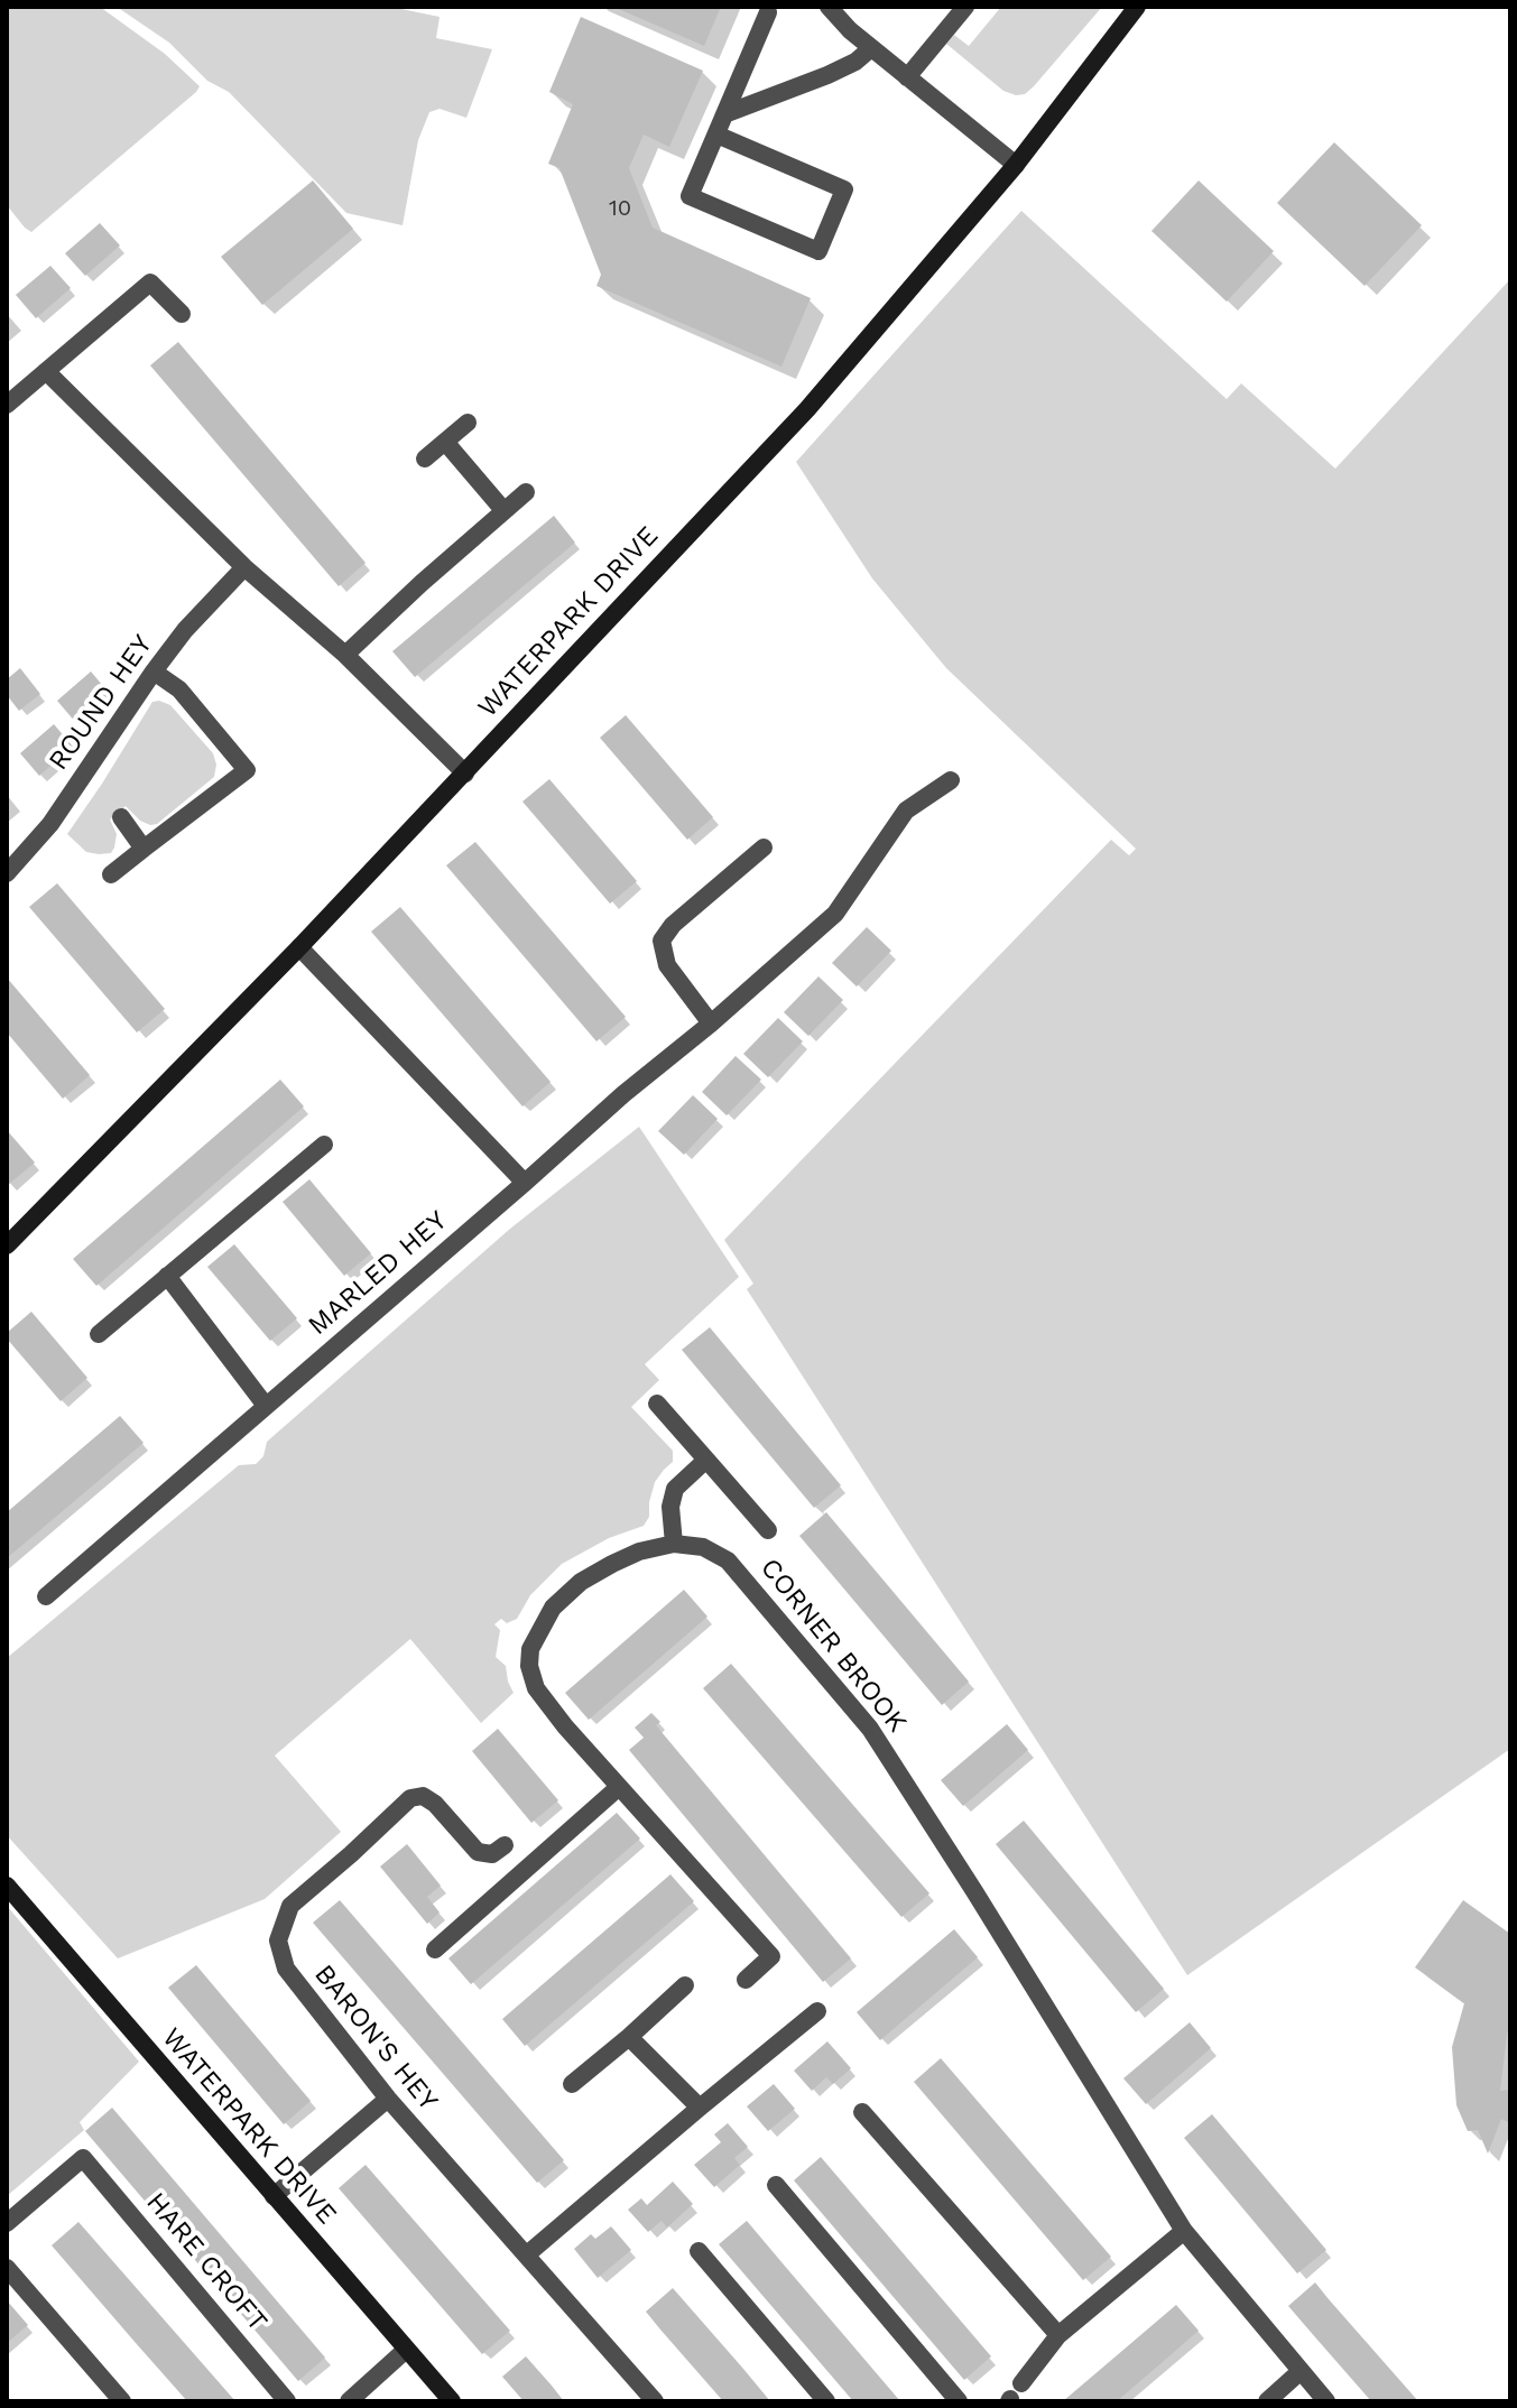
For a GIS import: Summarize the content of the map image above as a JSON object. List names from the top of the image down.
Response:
{
  "streets": {
    "street": [
      "WATERPARK DRIVE",
      "ROUND HEY",
      "MARLED HEY",
      "CORNER BROOK",
      "BARON'S HEY",
      "HARE CROFT"
    ]
  },
  "house_numbers": ["10"]
}
